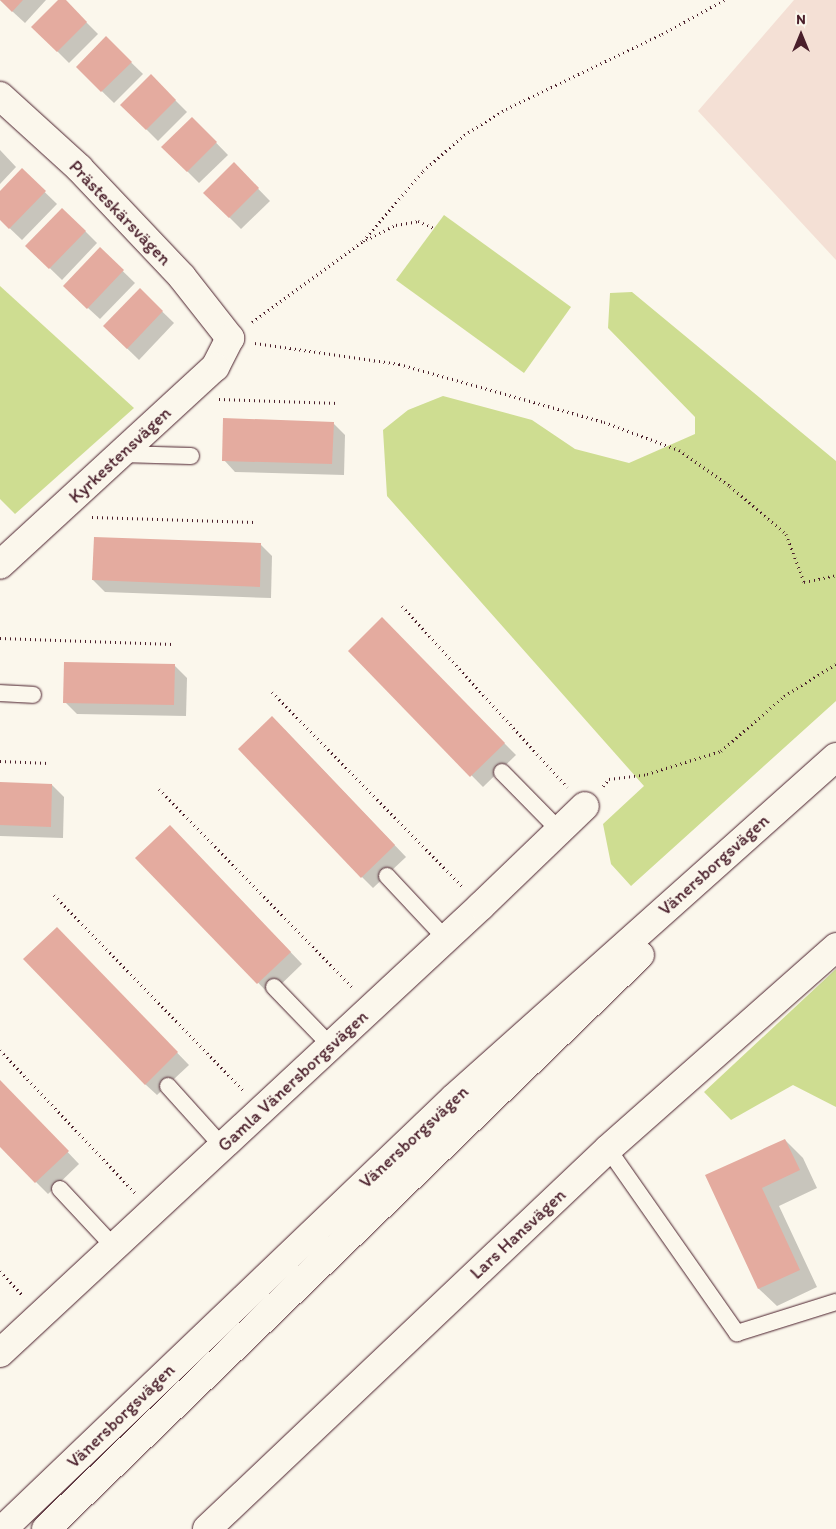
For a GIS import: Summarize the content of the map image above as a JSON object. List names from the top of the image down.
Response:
{
  "streets": {
    "street": [
      "Prästeskärsvägen",
      "Kyrkestensvägen",
      "Vänersborgsvägen",
      "Gamla Vänersborgsvägen",
      "Lars Hansvägen"
    ]
  },
  "crossings": [
    ["Prästeskärsvägen", "Kyrkestensvägen"]
  ],
  "north": "top"
}
